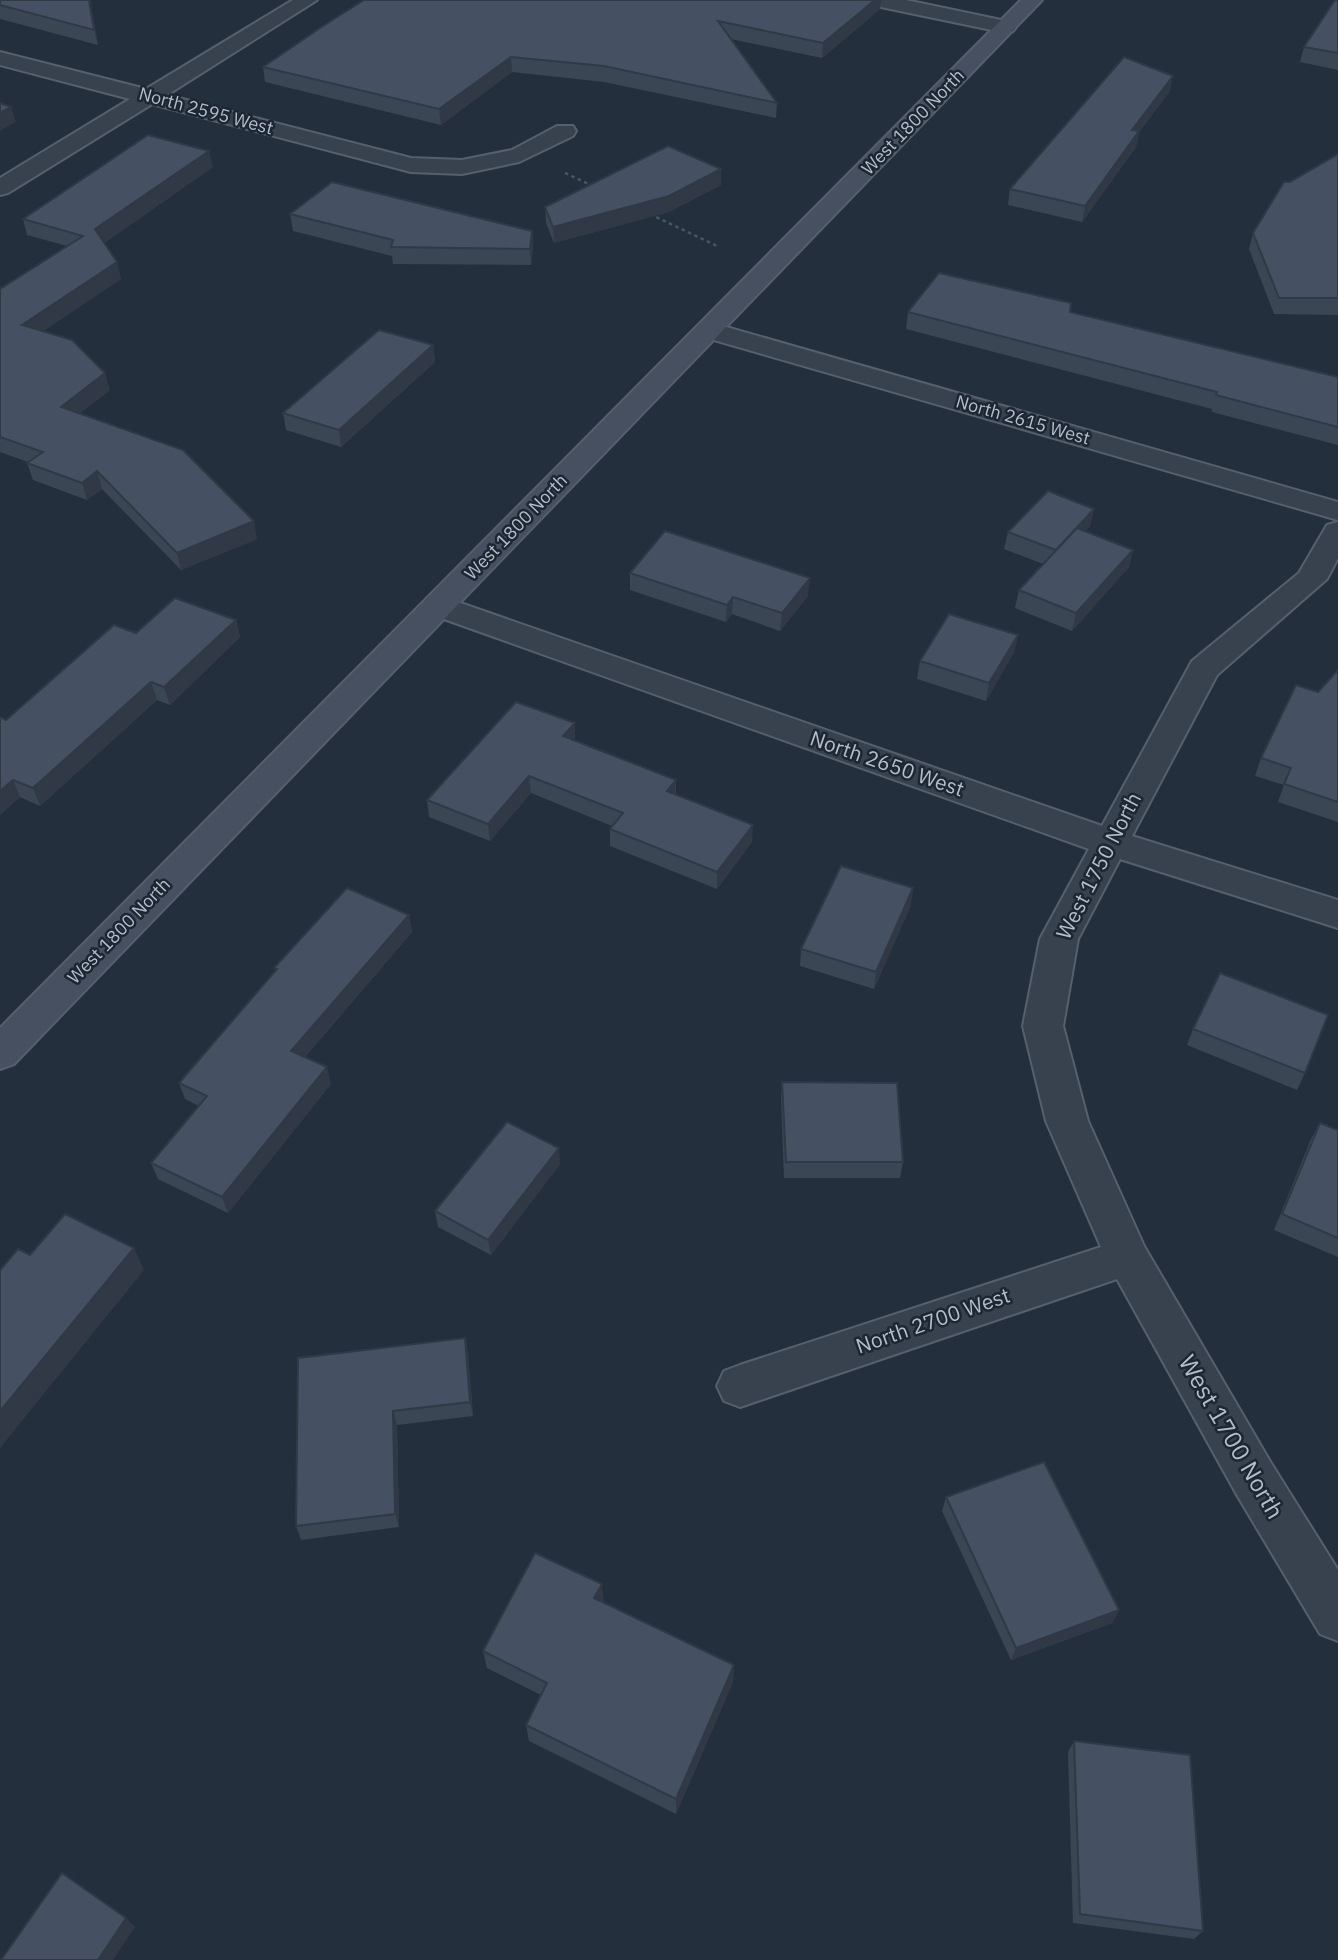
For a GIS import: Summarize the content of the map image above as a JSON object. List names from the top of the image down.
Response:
{
  "streets": {
    "main road": ["West 1800 North"],
    "street": [
      "North 2595 West",
      "North 2615 West",
      "North 2650 West",
      "West 1750 North",
      "North 2700 West",
      "West 1700 North"
    ]
  },
  "crossings": [
    ["West 1800 North", "North 2615 West"],
    ["West 1800 North", "North 2650 West"],
    ["North 2650 West", "West 1750 North"],
    ["West 1750 North", "North 2700 West"],
    ["West 1750 North", "West 1700 North"],
    ["North 2700 West", "West 1700 North"]
  ]
}
